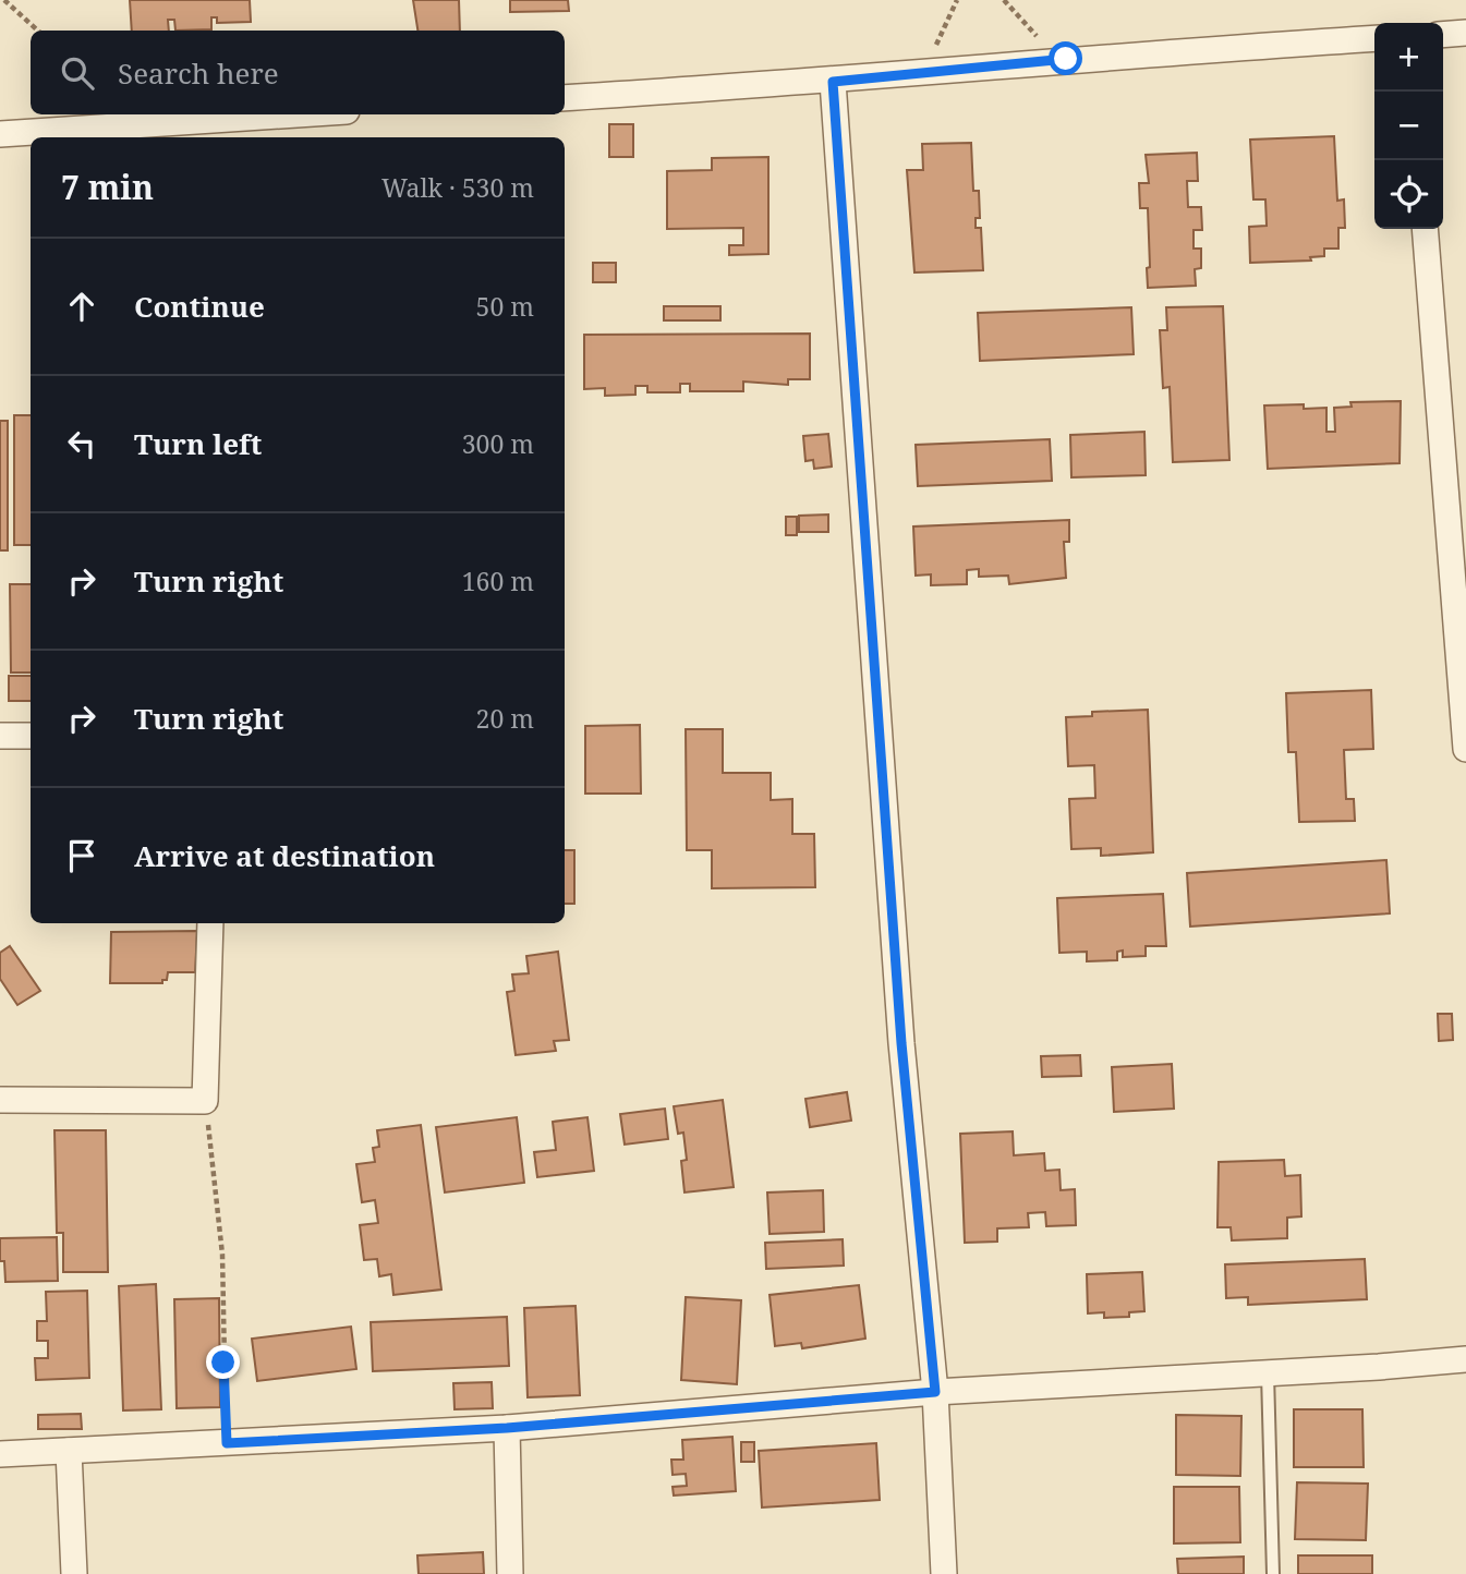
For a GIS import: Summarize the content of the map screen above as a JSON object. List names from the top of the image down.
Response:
{
  "page": {
    "map_buttons": ["+", "−"],
    "search": "Search here",
    "heading": ["7 min", "Walk · 530 m"],
    "list": [
      ["Continue", "50 m"],
      ["Turn left", "300 m"],
      ["Turn right", "160 m"],
      ["Turn right", "20 m"],
      "Arrive at destination"
    ]
  }
}
